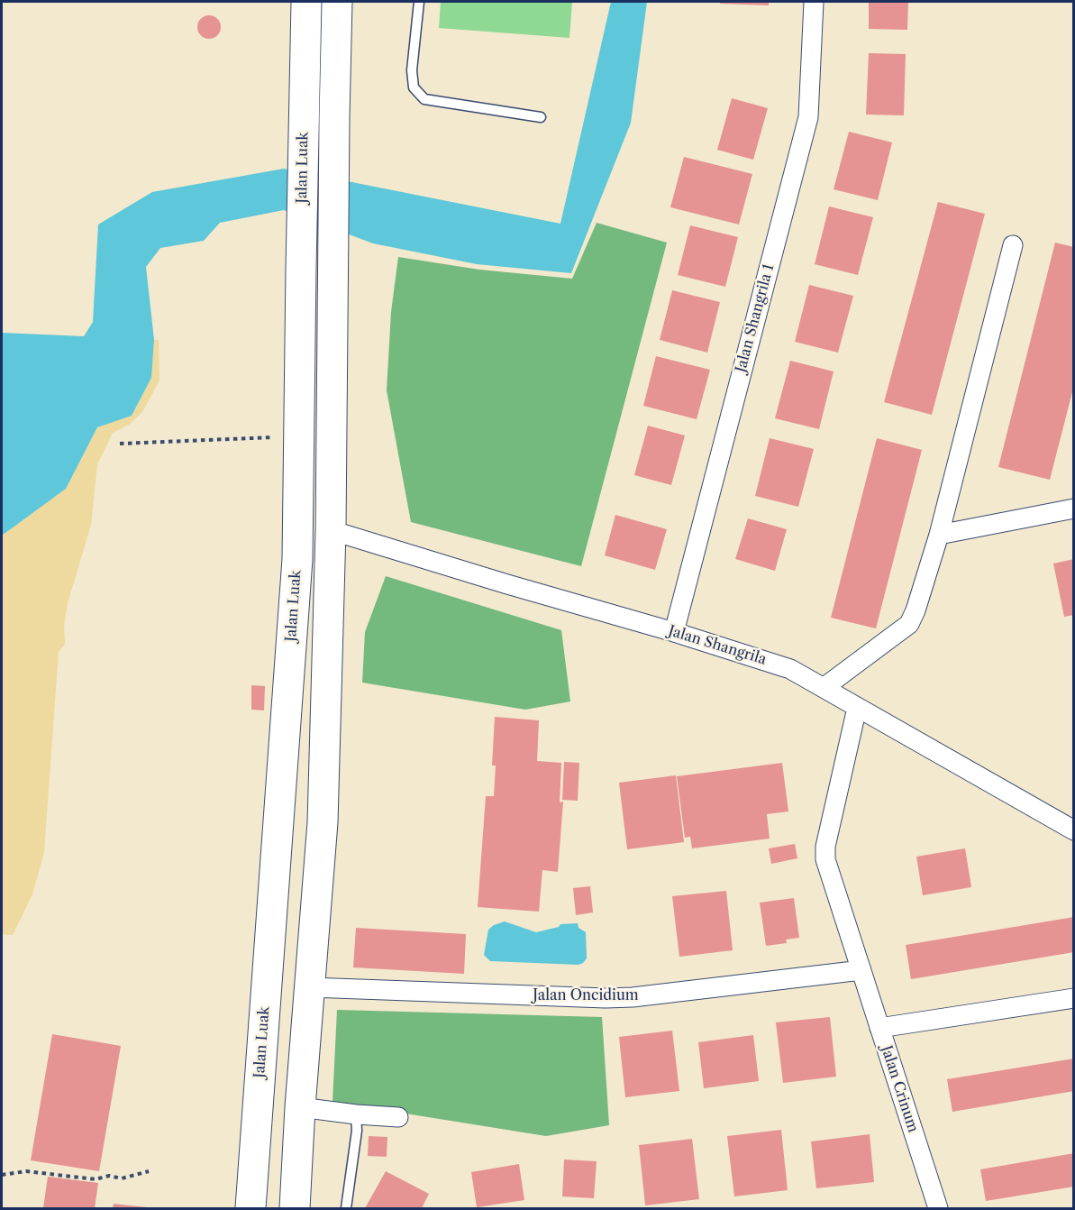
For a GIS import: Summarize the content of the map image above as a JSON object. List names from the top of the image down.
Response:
{
  "streets": {
    "main road": ["Jalan Luak"],
    "street": [
      "Jalan Shangrila 1",
      "Jalan Shangrila",
      "Jalan Oncidium",
      "Jalan Crinum"
    ]
  },
  "crossings": [
    ["Jalan Luak", "Jalan Shangrila"],
    ["Jalan Luak", "Jalan Oncidium"],
    ["Jalan Shangrila 1", "Jalan Shangrila"],
    ["Jalan Shangrila", "Jalan Crinum"],
    ["Jalan Oncidium", "Jalan Crinum"]
  ]
}
